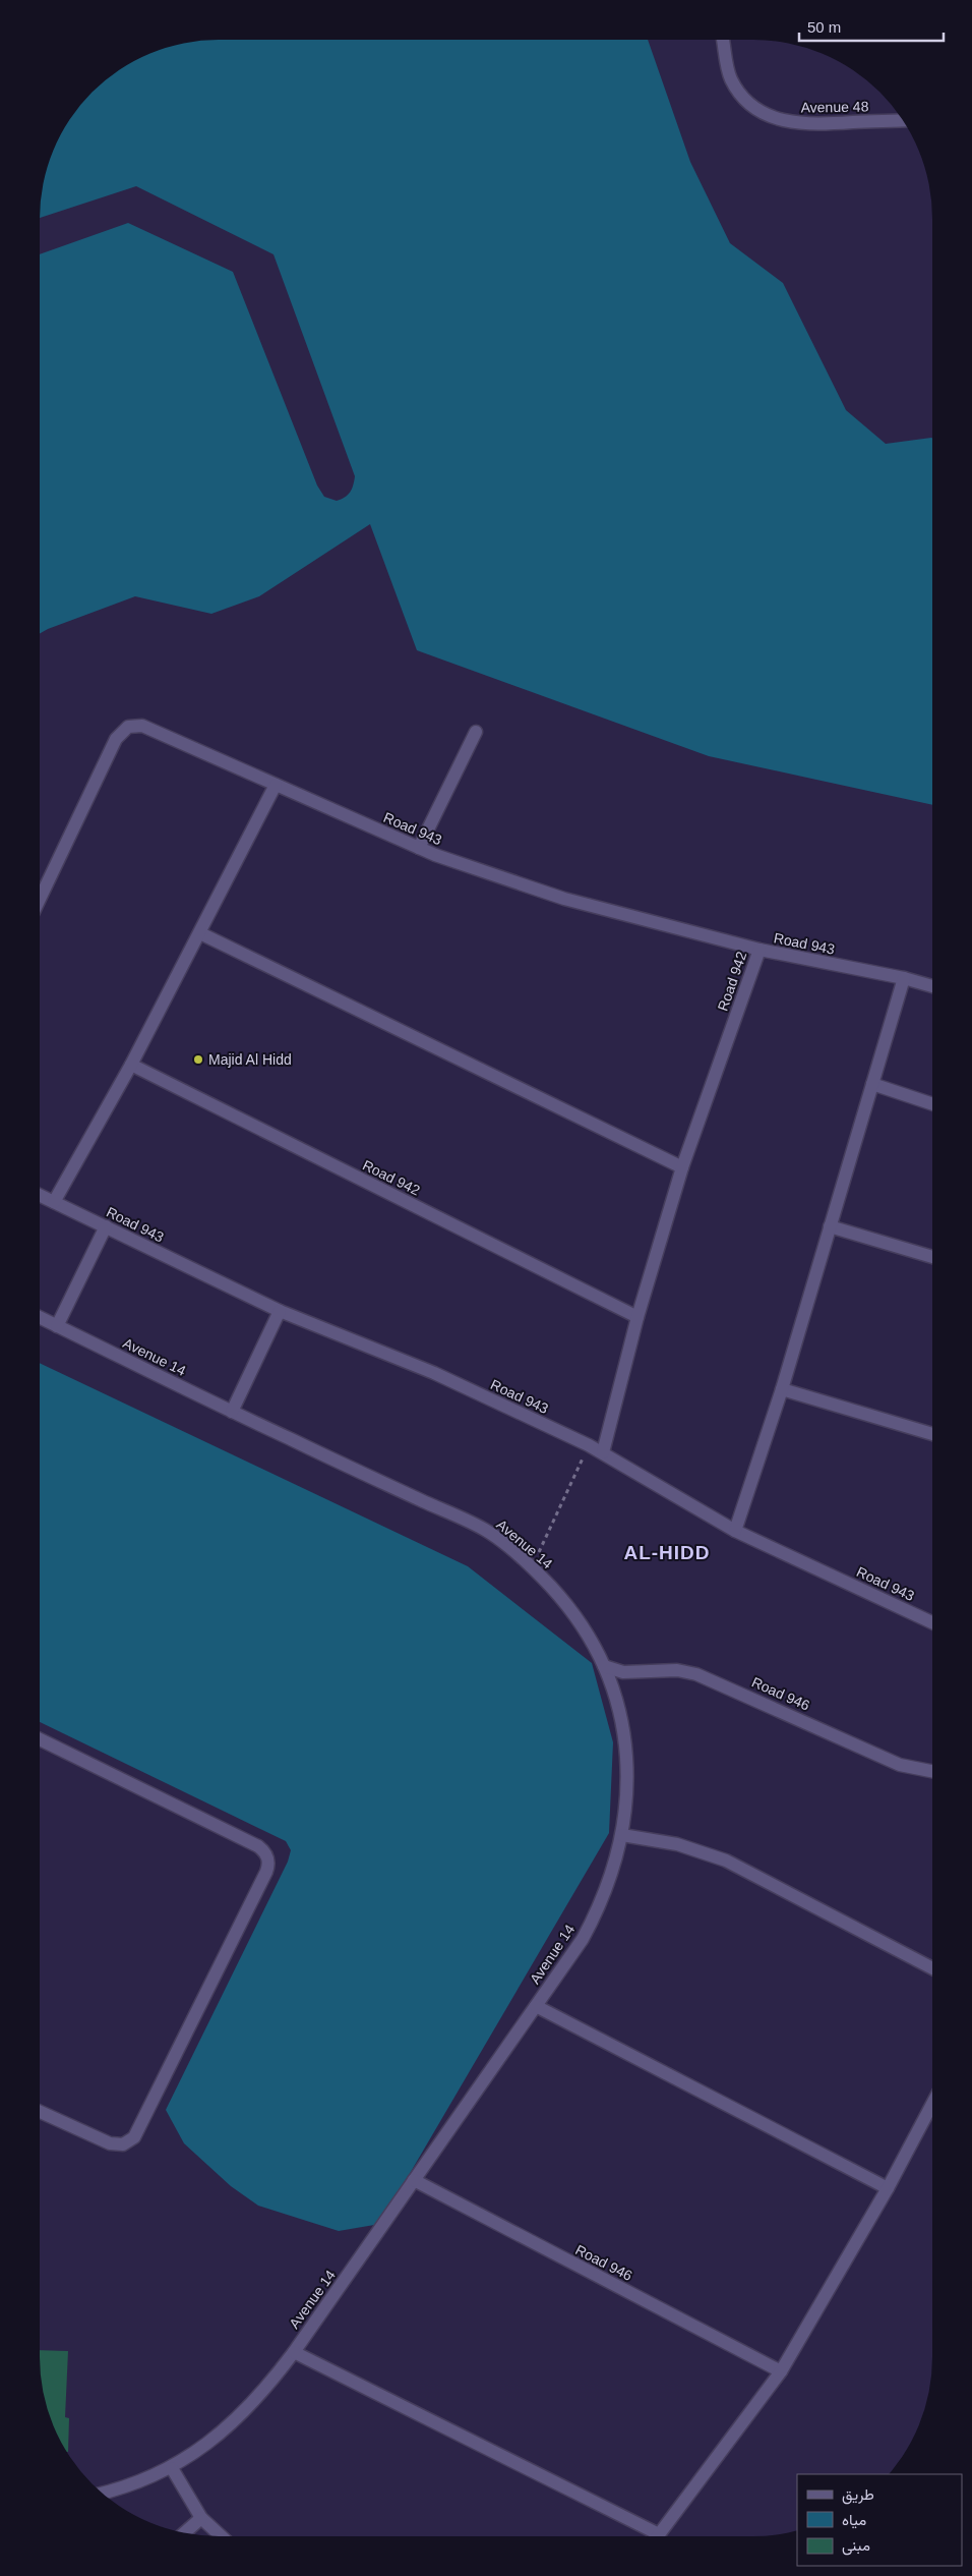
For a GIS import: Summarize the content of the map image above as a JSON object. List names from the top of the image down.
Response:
{
  "streets": {
    "street": [
      "Avenue 48",
      "Road 943",
      "Road 942",
      "Avenue 14",
      "Road 946"
    ]
  },
  "crossings": [
    ["Road 943", "Road 942"],
    ["Avenue 14", "Road 946"]
  ],
  "districts": ["AL-HIDD"],
  "places": ["Majid Al Hidd"],
  "legend": ["طريق", "مياه", "مبنى"],
  "scale_bar": "50 m"
}
